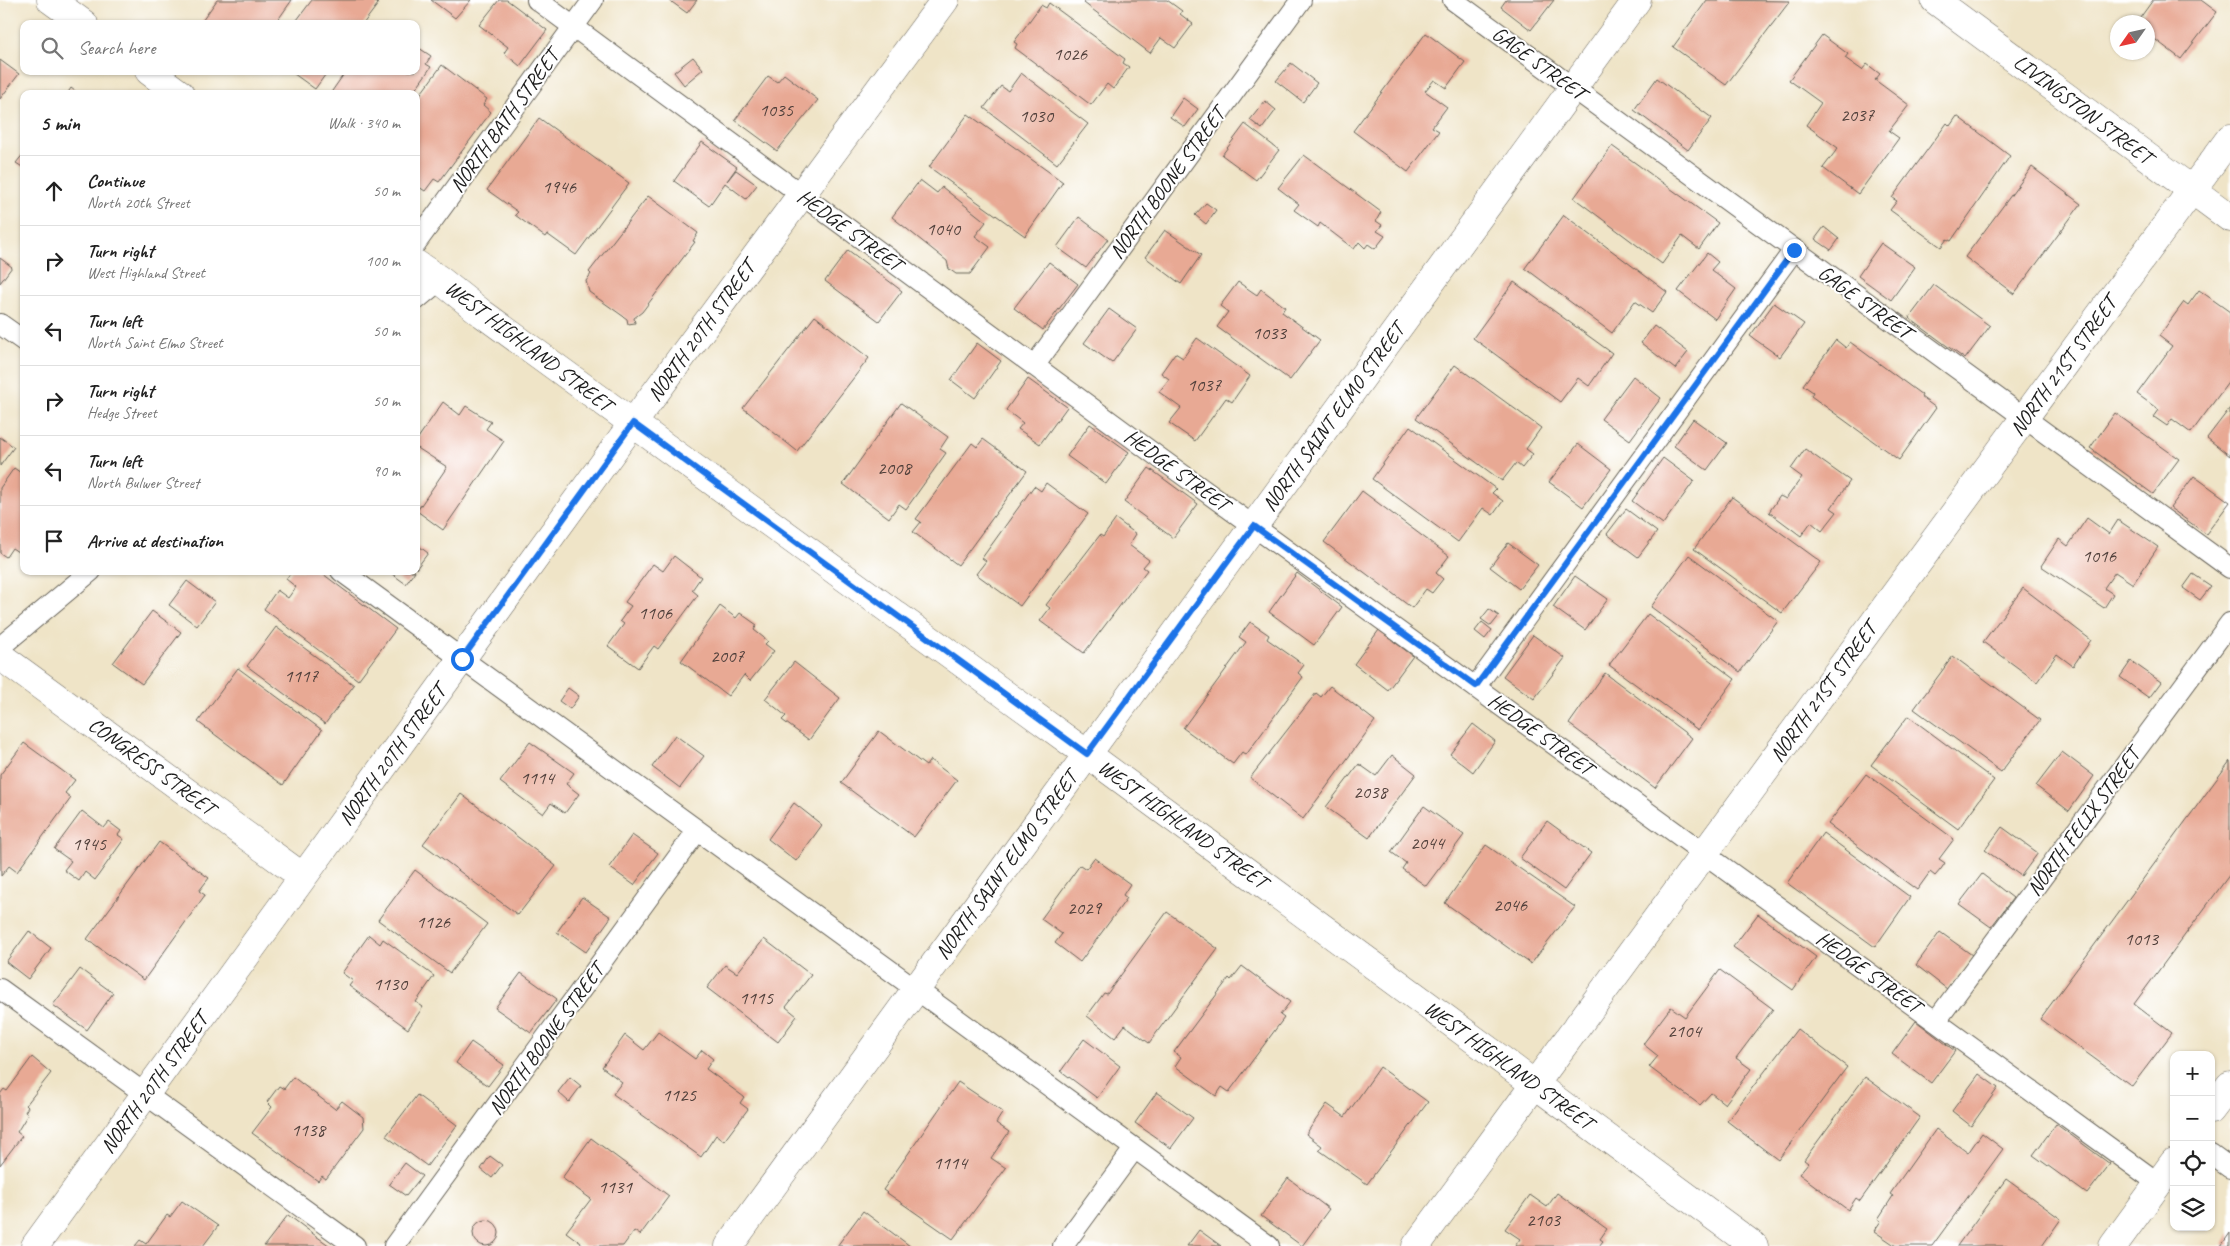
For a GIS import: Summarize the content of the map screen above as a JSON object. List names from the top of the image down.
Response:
{
  "streets": {
    "street": [
      "LIVINGSTON STREET",
      "NORTH 20TH STREET",
      "WEST HIGHLAND STREET",
      "NORTH 21ST STREET",
      "NORTH SAINT ELMO STREET",
      "CONGRESS STREET"
    ],
    "lane": [
      "GAGE STREET",
      "NORTH BATH STREET",
      "NORTH BOONE STREET",
      "HEDGE STREET",
      "NORTH FELIX STREET"
    ]
  },
  "crossings": [
    ["GAGE STREET", "NORTH 21ST STREET"],
    ["GAGE STREET", "NORTH SAINT ELMO STREET"],
    ["LIVINGSTON STREET", "NORTH 21ST STREET"],
    ["NORTH BATH STREET", "HEDGE STREET"],
    ["NORTH BOONE STREET", "HEDGE STREET"],
    ["HEDGE STREET", "NORTH 20TH STREET"],
    ["HEDGE STREET", "NORTH 21ST STREET"],
    ["HEDGE STREET", "NORTH SAINT ELMO STREET"],
    ["HEDGE STREET", "NORTH FELIX STREET"],
    ["NORTH 20TH STREET", "WEST HIGHLAND STREET"],
    ["NORTH 20TH STREET", "CONGRESS STREET"],
    ["WEST HIGHLAND STREET", "NORTH 21ST STREET"],
    ["WEST HIGHLAND STREET", "NORTH SAINT ELMO STREET"]
  ],
  "house_numbers": [
    "1026",
    "1035",
    "2037",
    "1030",
    "1946",
    "1040",
    "1033",
    "1037",
    "2008",
    "1016",
    "1106",
    "2007",
    "1117",
    "1114",
    "2038",
    "2044",
    "1945",
    "2046",
    "2029",
    "1126",
    "1013",
    "1130",
    "1115",
    "2104",
    "1125",
    "1138",
    "1114",
    "1131",
    "2103"
  ],
  "north": "bottom left",
  "page": {
    "search": "Search here",
    "heading": ["5 min", "Walk · 340 m"],
    "list": [
      ["Continue", "North 20th Street", "50 m"],
      ["Turn right", "West Highland Street", "100 m"],
      ["Turn left", "North Saint Elmo Street", "50 m"],
      ["Turn right", "Hedge Street", "50 m"],
      ["Turn left", "North Bulwer Street", "90 m"],
      "Arrive at destination"
    ],
    "map_buttons": ["+", "−"]
  }
}
